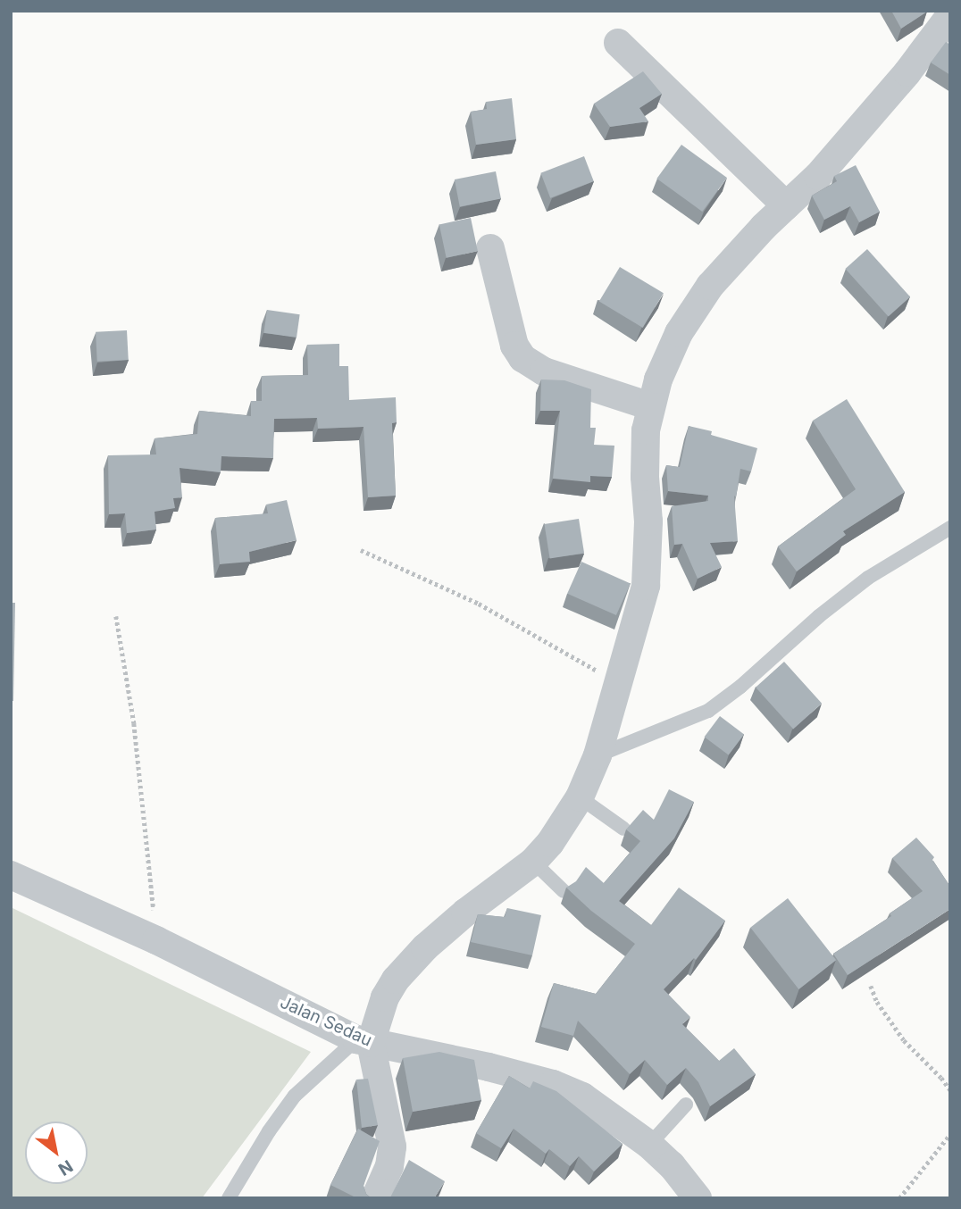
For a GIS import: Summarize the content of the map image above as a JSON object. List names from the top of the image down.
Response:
{
  "streets": {
    "street": ["Jalan Sedau"]
  },
  "north": "bottom right"
}
